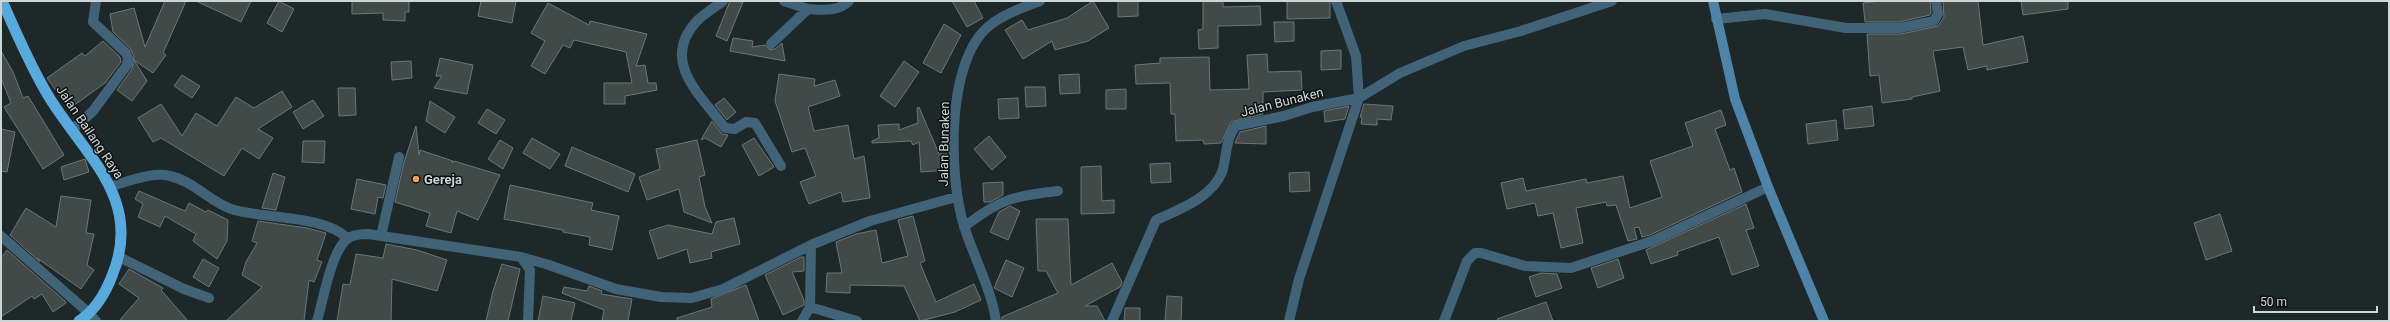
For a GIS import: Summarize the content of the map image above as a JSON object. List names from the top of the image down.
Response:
{
  "streets": {
    "highway": ["Jalan Bailang Raya"],
    "street": ["Jalan Bunaken"]
  },
  "places": ["Gereja"],
  "scale_bar": "50 m"
}
